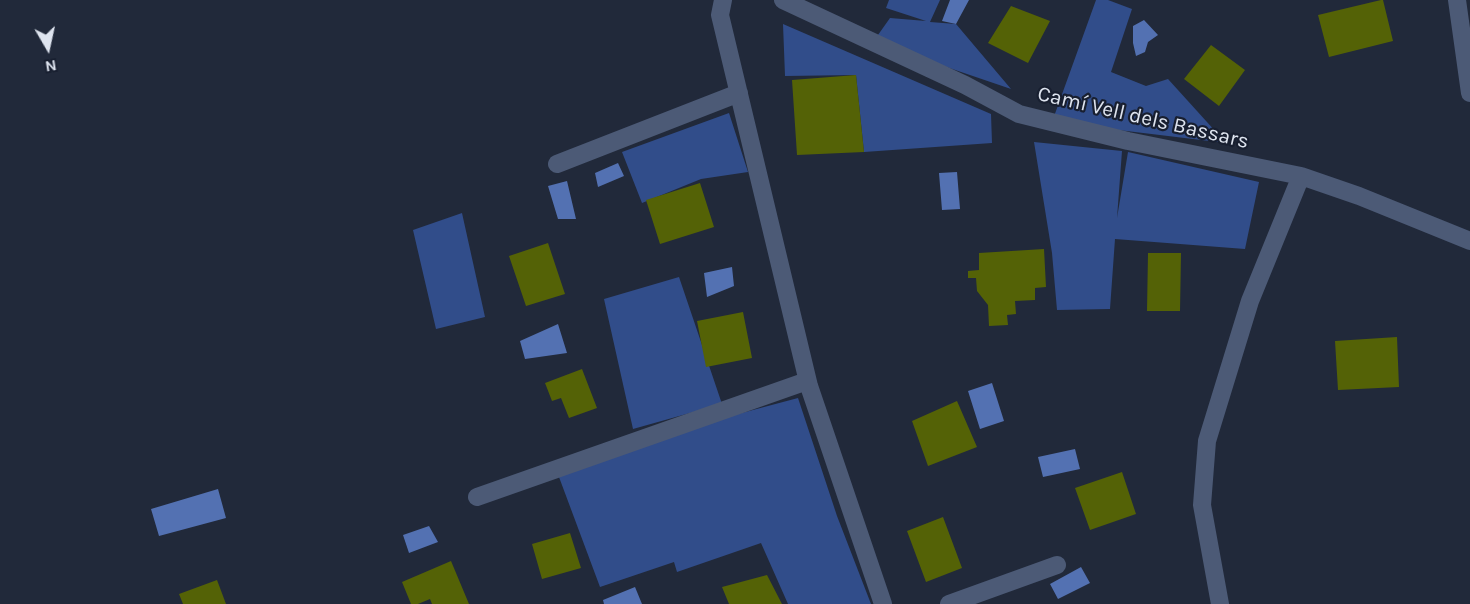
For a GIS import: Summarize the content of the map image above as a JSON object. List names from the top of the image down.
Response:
{
  "streets": {
    "street": ["Camí Vell dels Bassars"]
  },
  "north": "bottom"
}
